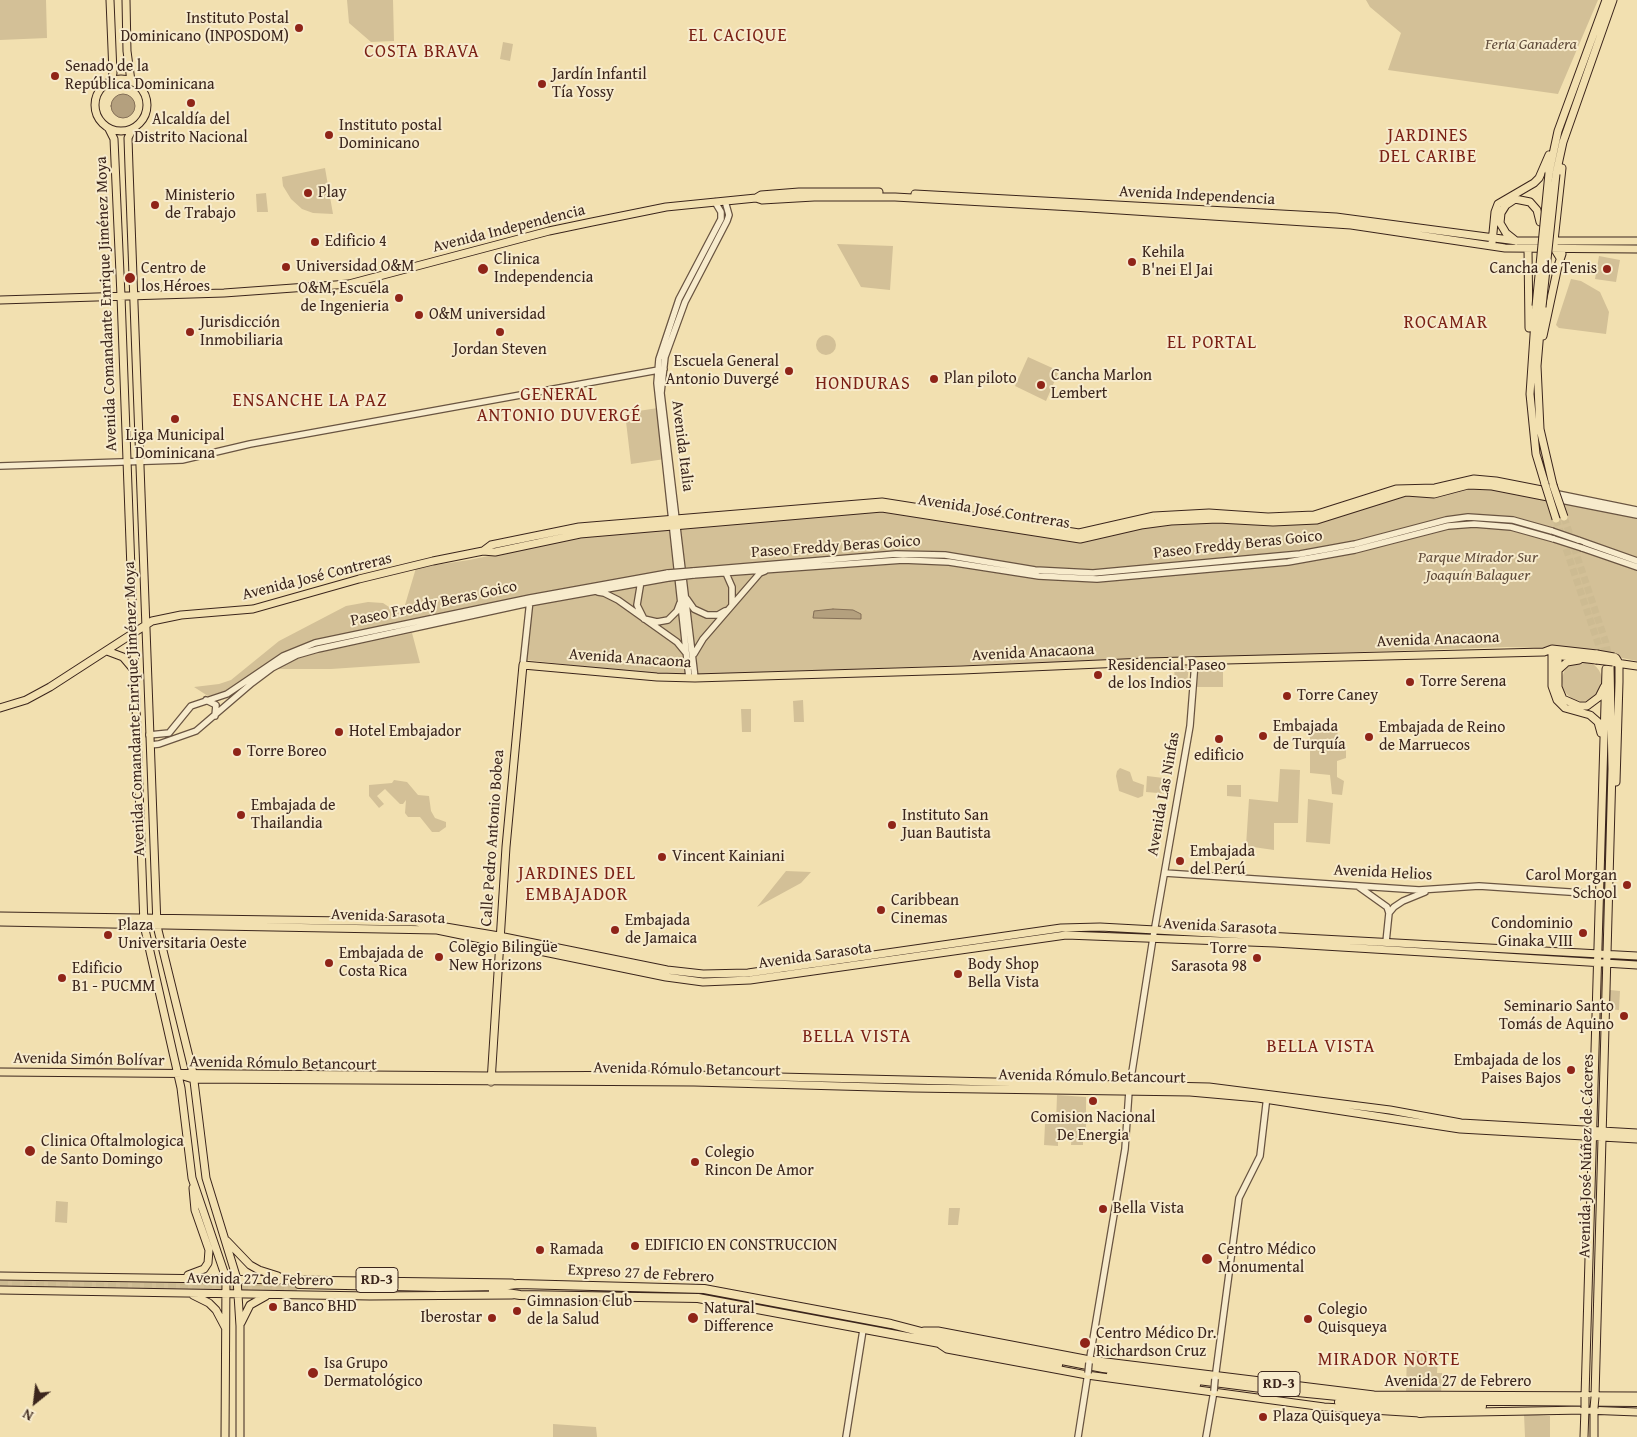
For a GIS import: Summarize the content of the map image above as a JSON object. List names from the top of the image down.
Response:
{
  "streets": {
    "highway": ["Expreso 27 de Febrero", "RD-3"],
    "main road": [
      "Avenida Independencia",
      "Avenida Comandante Enrique Jiménez Moya",
      "Avenida José Contreras",
      "Avenida Anacaona",
      "Calle Pedro Antonio Bobea",
      "Avenida Sarasota",
      "Avenida Simón Bolívar",
      "Avenida Rómulo Betancourt",
      "Avenida José Núñez de Cáceres",
      "Avenida 27 de Febrero"
    ],
    "street": [
      "Avenida Italia",
      "Paseo Freddy Beras Goico",
      "Avenida Las Ninfas",
      "Avenida Helios"
    ]
  },
  "crossings": [
    ["Avenida Independencia", "Avenida Comandante Enrique Jiménez Moya"],
    ["Avenida Independencia", "Avenida Italia"],
    ["Avenida Comandante Enrique Jiménez Moya", "Avenida José Contreras"],
    ["Avenida Comandante Enrique Jiménez Moya", "Paseo Freddy Beras Goico"],
    ["Avenida Comandante Enrique Jiménez Moya", "Avenida Sarasota"],
    ["Avenida Comandante Enrique Jiménez Moya", "Avenida Simón Bolívar"],
    ["Avenida Comandante Enrique Jiménez Moya", "Avenida Rómulo Betancourt"],
    ["Avenida Comandante Enrique Jiménez Moya", "Avenida 27 de Febrero"],
    ["Avenida Italia", "Avenida José Contreras"],
    ["Avenida Italia", "Avenida Anacaona"],
    ["Paseo Freddy Beras Goico", "Calle Pedro Antonio Bobea"],
    ["Avenida Anacaona", "Avenida Las Ninfas"],
    ["Avenida Anacaona", "Calle Pedro Antonio Bobea"],
    ["Avenida Anacaona", "Avenida José Núñez de Cáceres"],
    ["Avenida Las Ninfas", "Avenida Helios"],
    ["Avenida Las Ninfas", "Avenida Sarasota"],
    ["Avenida Las Ninfas", "Avenida Rómulo Betancourt"],
    ["Avenida Las Ninfas", "Avenida 27 de Febrero"],
    ["Calle Pedro Antonio Bobea", "Avenida Sarasota"],
    ["Calle Pedro Antonio Bobea", "Avenida Rómulo Betancourt"],
    ["Avenida Helios", "Avenida José Núñez de Cáceres"],
    ["Avenida Sarasota", "Avenida José Núñez de Cáceres"],
    ["Avenida Simón Bolívar", "Avenida Rómulo Betancourt"],
    ["Avenida Rómulo Betancourt", "Avenida José Núñez de Cáceres"],
    ["Avenida José Núñez de Cáceres", "Avenida 27 de Febrero"],
    ["Expreso 27 de Febrero", "Avenida 27 de Febrero"],
    ["Expreso 27 de Febrero", "RD-3"]
  ],
  "districts": [
    "EL CACIQUE",
    "COSTA BRAVA",
    "JARDINES DEL CARIBE",
    "ROCAMAR",
    "EL PORTAL",
    "HONDURAS",
    "GENERAL ANTONIO DUVERGÉ",
    "ENSANCHE LA PAZ",
    "JARDINES DEL EMBAJADOR",
    "BELLA VISTA",
    "BELLA VISTA",
    "MIRADOR NORTE"
  ],
  "parks": ["Feria Ganadera", "Parque Mirador Sur Joaquín Balaguer"],
  "places": [
    "Instituto Postal Dominicano (INPOSDOM)",
    "Senado de la República Dominicana",
    "Jardín Infantil Tía Yossy",
    "Alcaldía del Distrito Nacional",
    "Instituto postal Dominicano",
    "Play",
    "Ministerio de Trabajo",
    "Edificio 4",
    "Kehila B'nei El Jai",
    "Universidad O&M",
    "Clinica Independencia",
    "Cancha de Tenis",
    "Centro de los Héroes",
    "O&M, Escuela de Ingenieria",
    "O&M universidad",
    "Jurisdicción Inmobiliaria",
    "Jordan Steven",
    "Escuela General Antonio Duvergé",
    "Plan piloto",
    "Cancha Marlon Lembert",
    "Liga Municipal Dominicana",
    "Residencial Paseo de los Indios",
    "Torre Serena",
    "Torre Caney",
    "Hotel Embajador",
    "Embajada de Turquía",
    "Embajada de Reino de Marruecos",
    "edificio",
    "Torre Boreo",
    "Embajada de Thailandia",
    "Instituto San Juan Bautista",
    "Vincent Kainiani",
    "Embajada del Perú",
    "Carol Morgan School",
    "Caribbean Cinemas",
    "Embajada de Jamaica",
    "Condominio Ginaka VIII",
    "Plaza Universitaria Oeste",
    "Colegio Bilingüe New Horizons",
    "Torre Sarasota 98",
    "Embajada de Costa Rica",
    "Body Shop Bella Vista",
    "Edificio B1 - PUCMM",
    "Seminario Santo Tomás de Aquino",
    "Embajada de los Paises Bajos",
    "Comision Nacional De Energia",
    "Clinica Oftalmologica de Santo Domingo",
    "Colegio Rincon De Amor",
    "Bella Vista",
    "EDIFICIO EN CONSTRUCCION",
    "Ramada",
    "Centro Médico Monumental",
    "Banco BHD",
    "Gimnasion Club de la Salud",
    "Iberostar",
    "Natural Difference",
    "Colegio Quisqueya",
    "Centro Médico Dr. Richardson Cruz",
    "Isa Grupo Dermatológico",
    "Plaza Quisqueya"
  ],
  "north": "bottom left"
}
